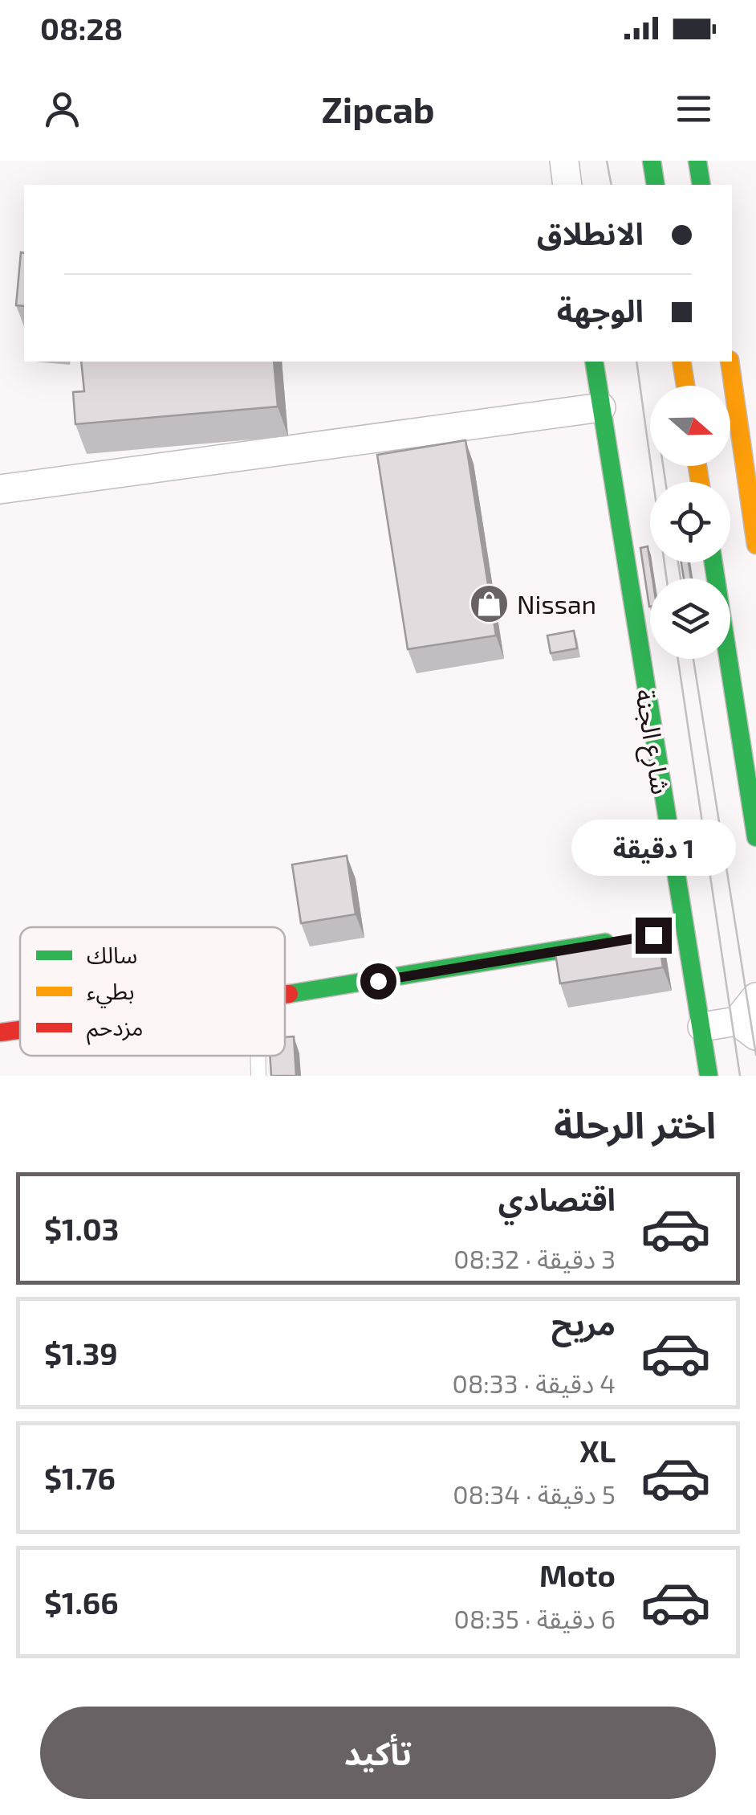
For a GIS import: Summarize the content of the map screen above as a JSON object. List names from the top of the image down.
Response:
{
  "streets": {
    "street": ["شارع الجنة"]
  },
  "places": {
    "shop": ["Nissan"]
  },
  "legend": ["سالك", "بطيء", "مزدحم"],
  "north": "right",
  "page": {
    "status": "08:28",
    "header": "Zipcab",
    "banner": ["الانطلاق", "الوجهة"],
    "bubble": "1 دقيقة",
    "heading": "اختر الرحلة",
    "list": [
      {
        "name": "اقتصادي",
        "note": "3 دقيقة · 08:32",
        "value": "$1.03"
      },
      {
        "name": "مريح",
        "note": "4 دقيقة · 08:33",
        "value": "$1.39"
      },
      {
        "name": "XL",
        "note": "5 دقيقة · 08:34",
        "value": "$1.76"
      },
      {
        "name": "Moto",
        "note": "6 دقيقة · 08:35",
        "value": "$1.66"
      }
    ],
    "buttons": "تأكيد"
  }
}
